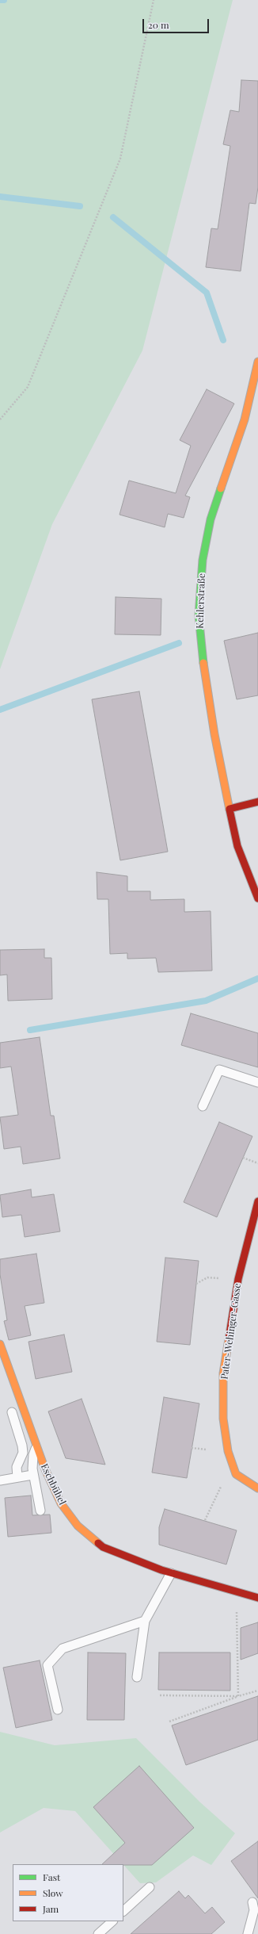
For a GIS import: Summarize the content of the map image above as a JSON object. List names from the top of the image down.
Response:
{
  "streets": {
    "street": ["Kehlerstraße", "Pater-Wehinger-Gasse", "Eschbühel"]
  },
  "legend": ["Fast", "Slow", "Jam"],
  "scale_bar": "20 m"
}
